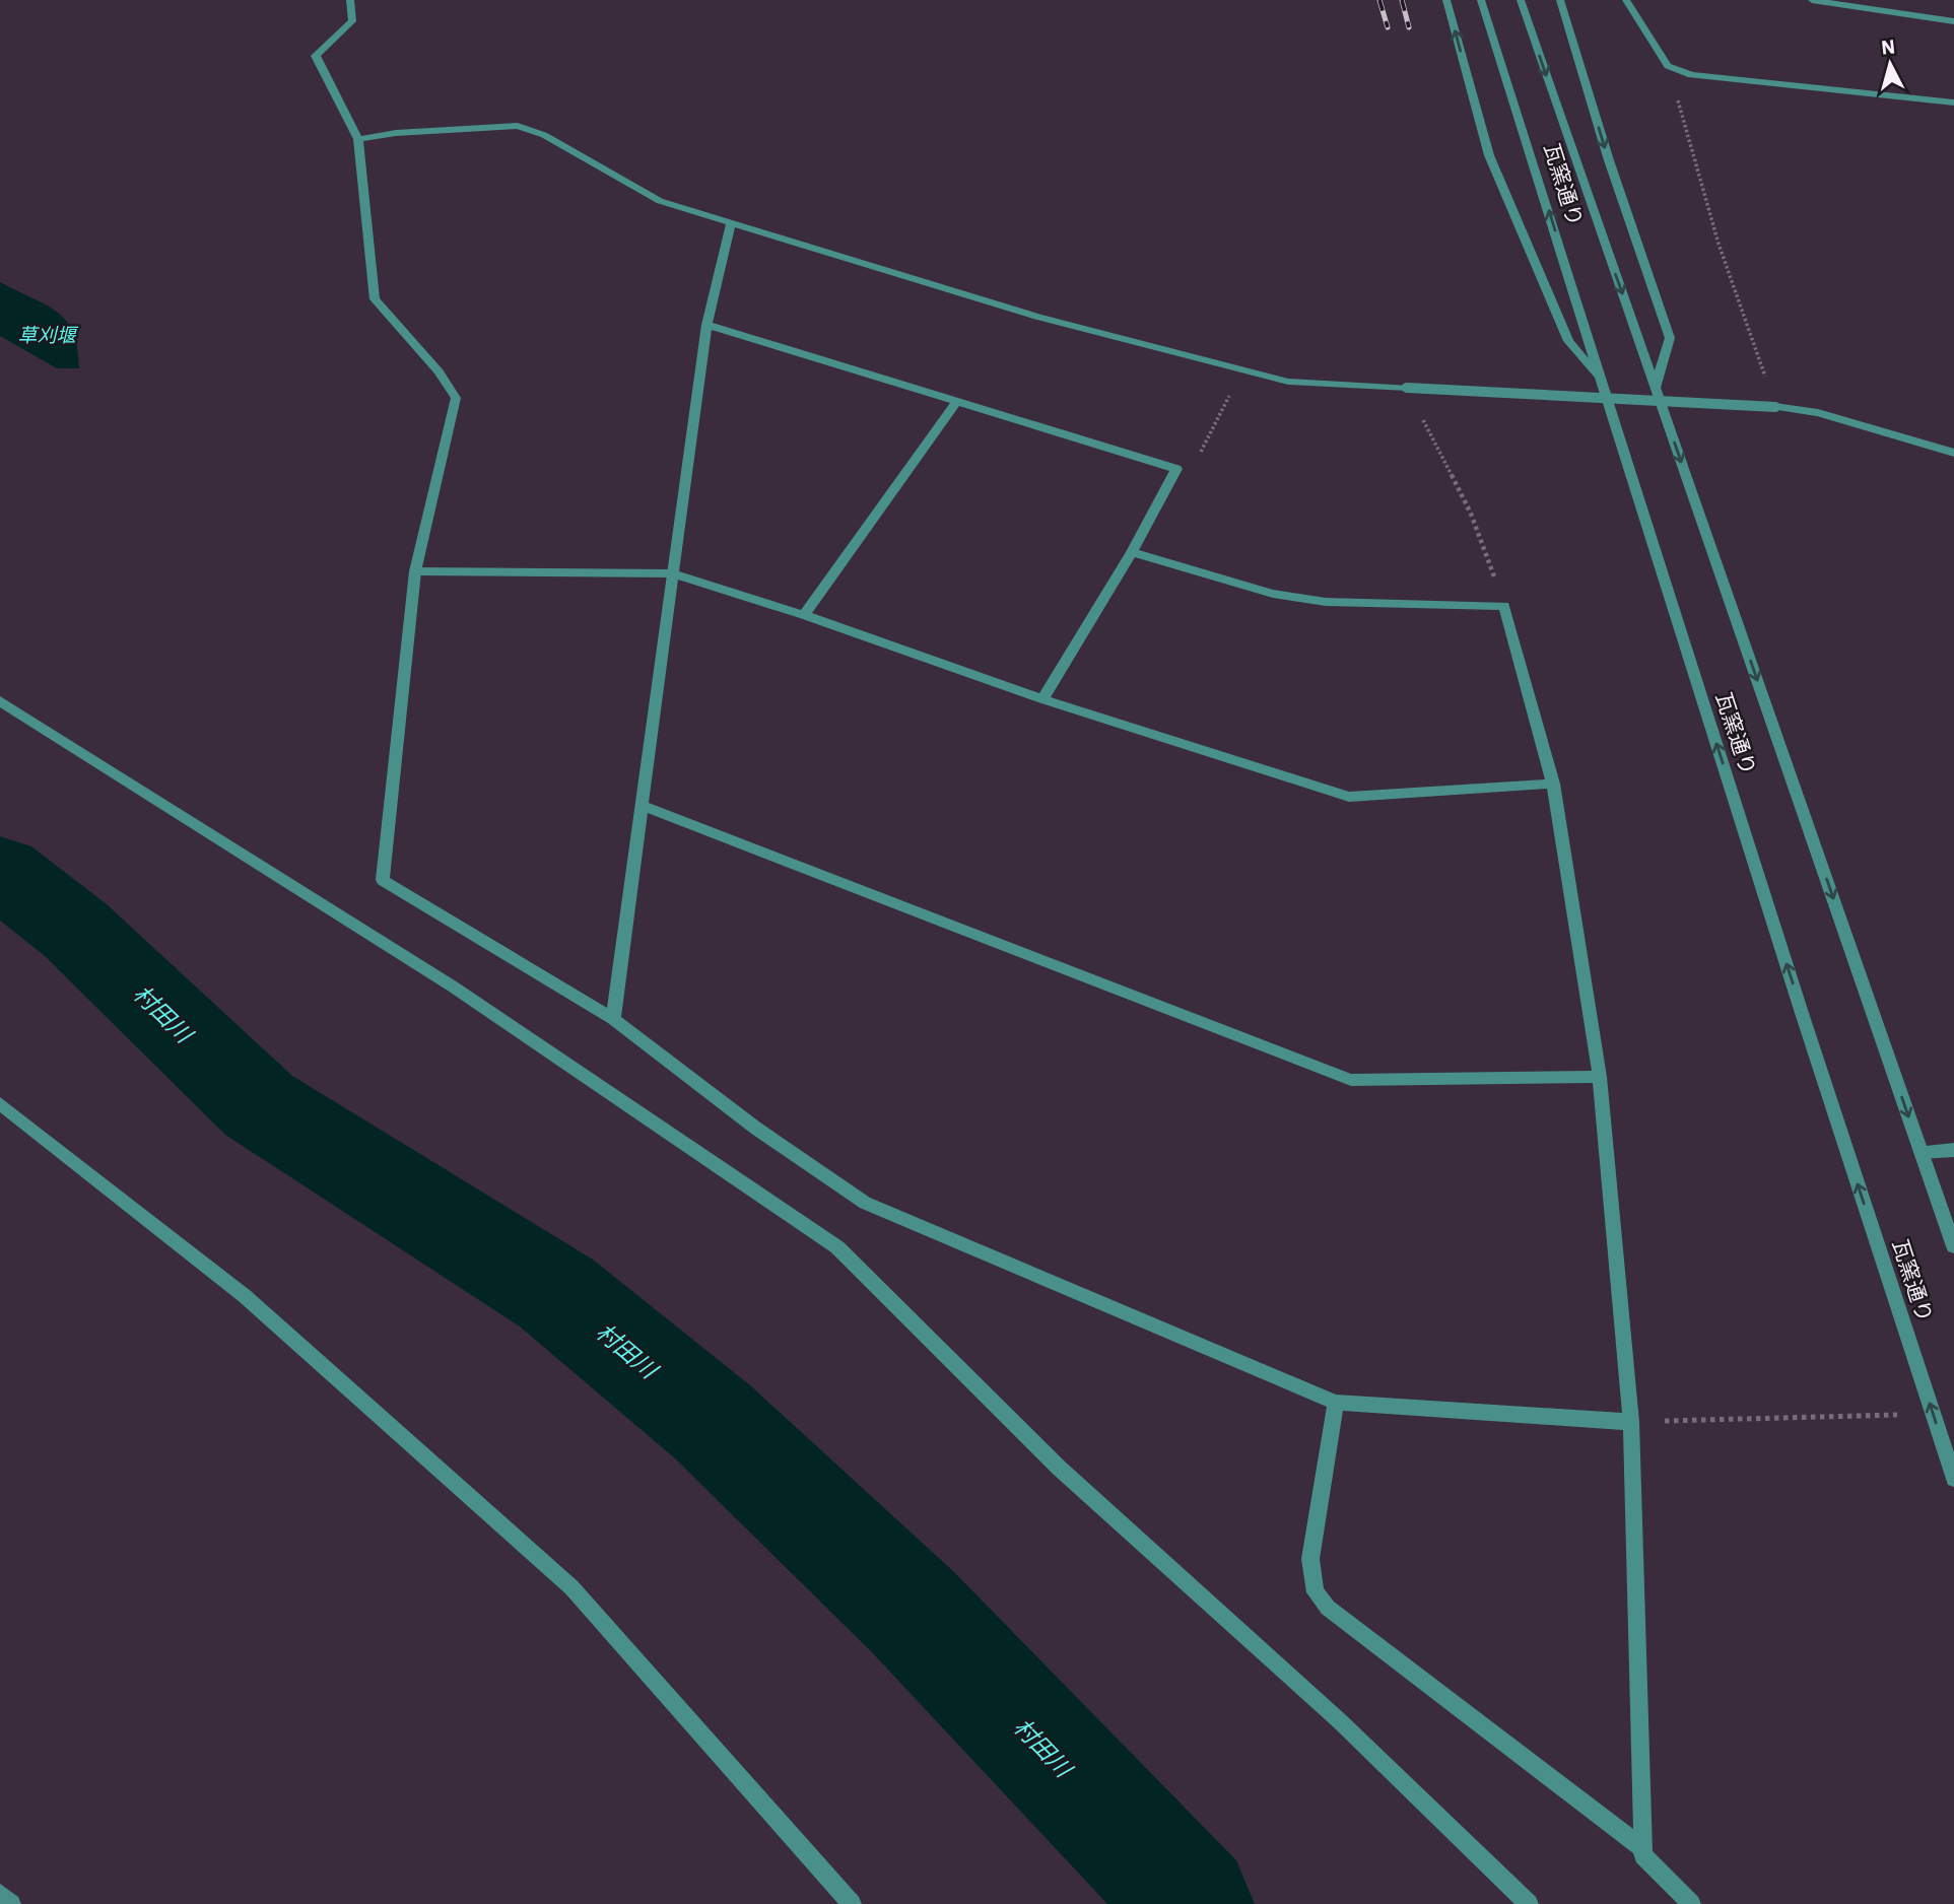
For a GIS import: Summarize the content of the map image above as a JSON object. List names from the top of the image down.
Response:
{
  "streets": {
    "street": ["瓦窯通り"]
  },
  "water": ["草刈堰", "村田川"],
  "north": "top"
}
